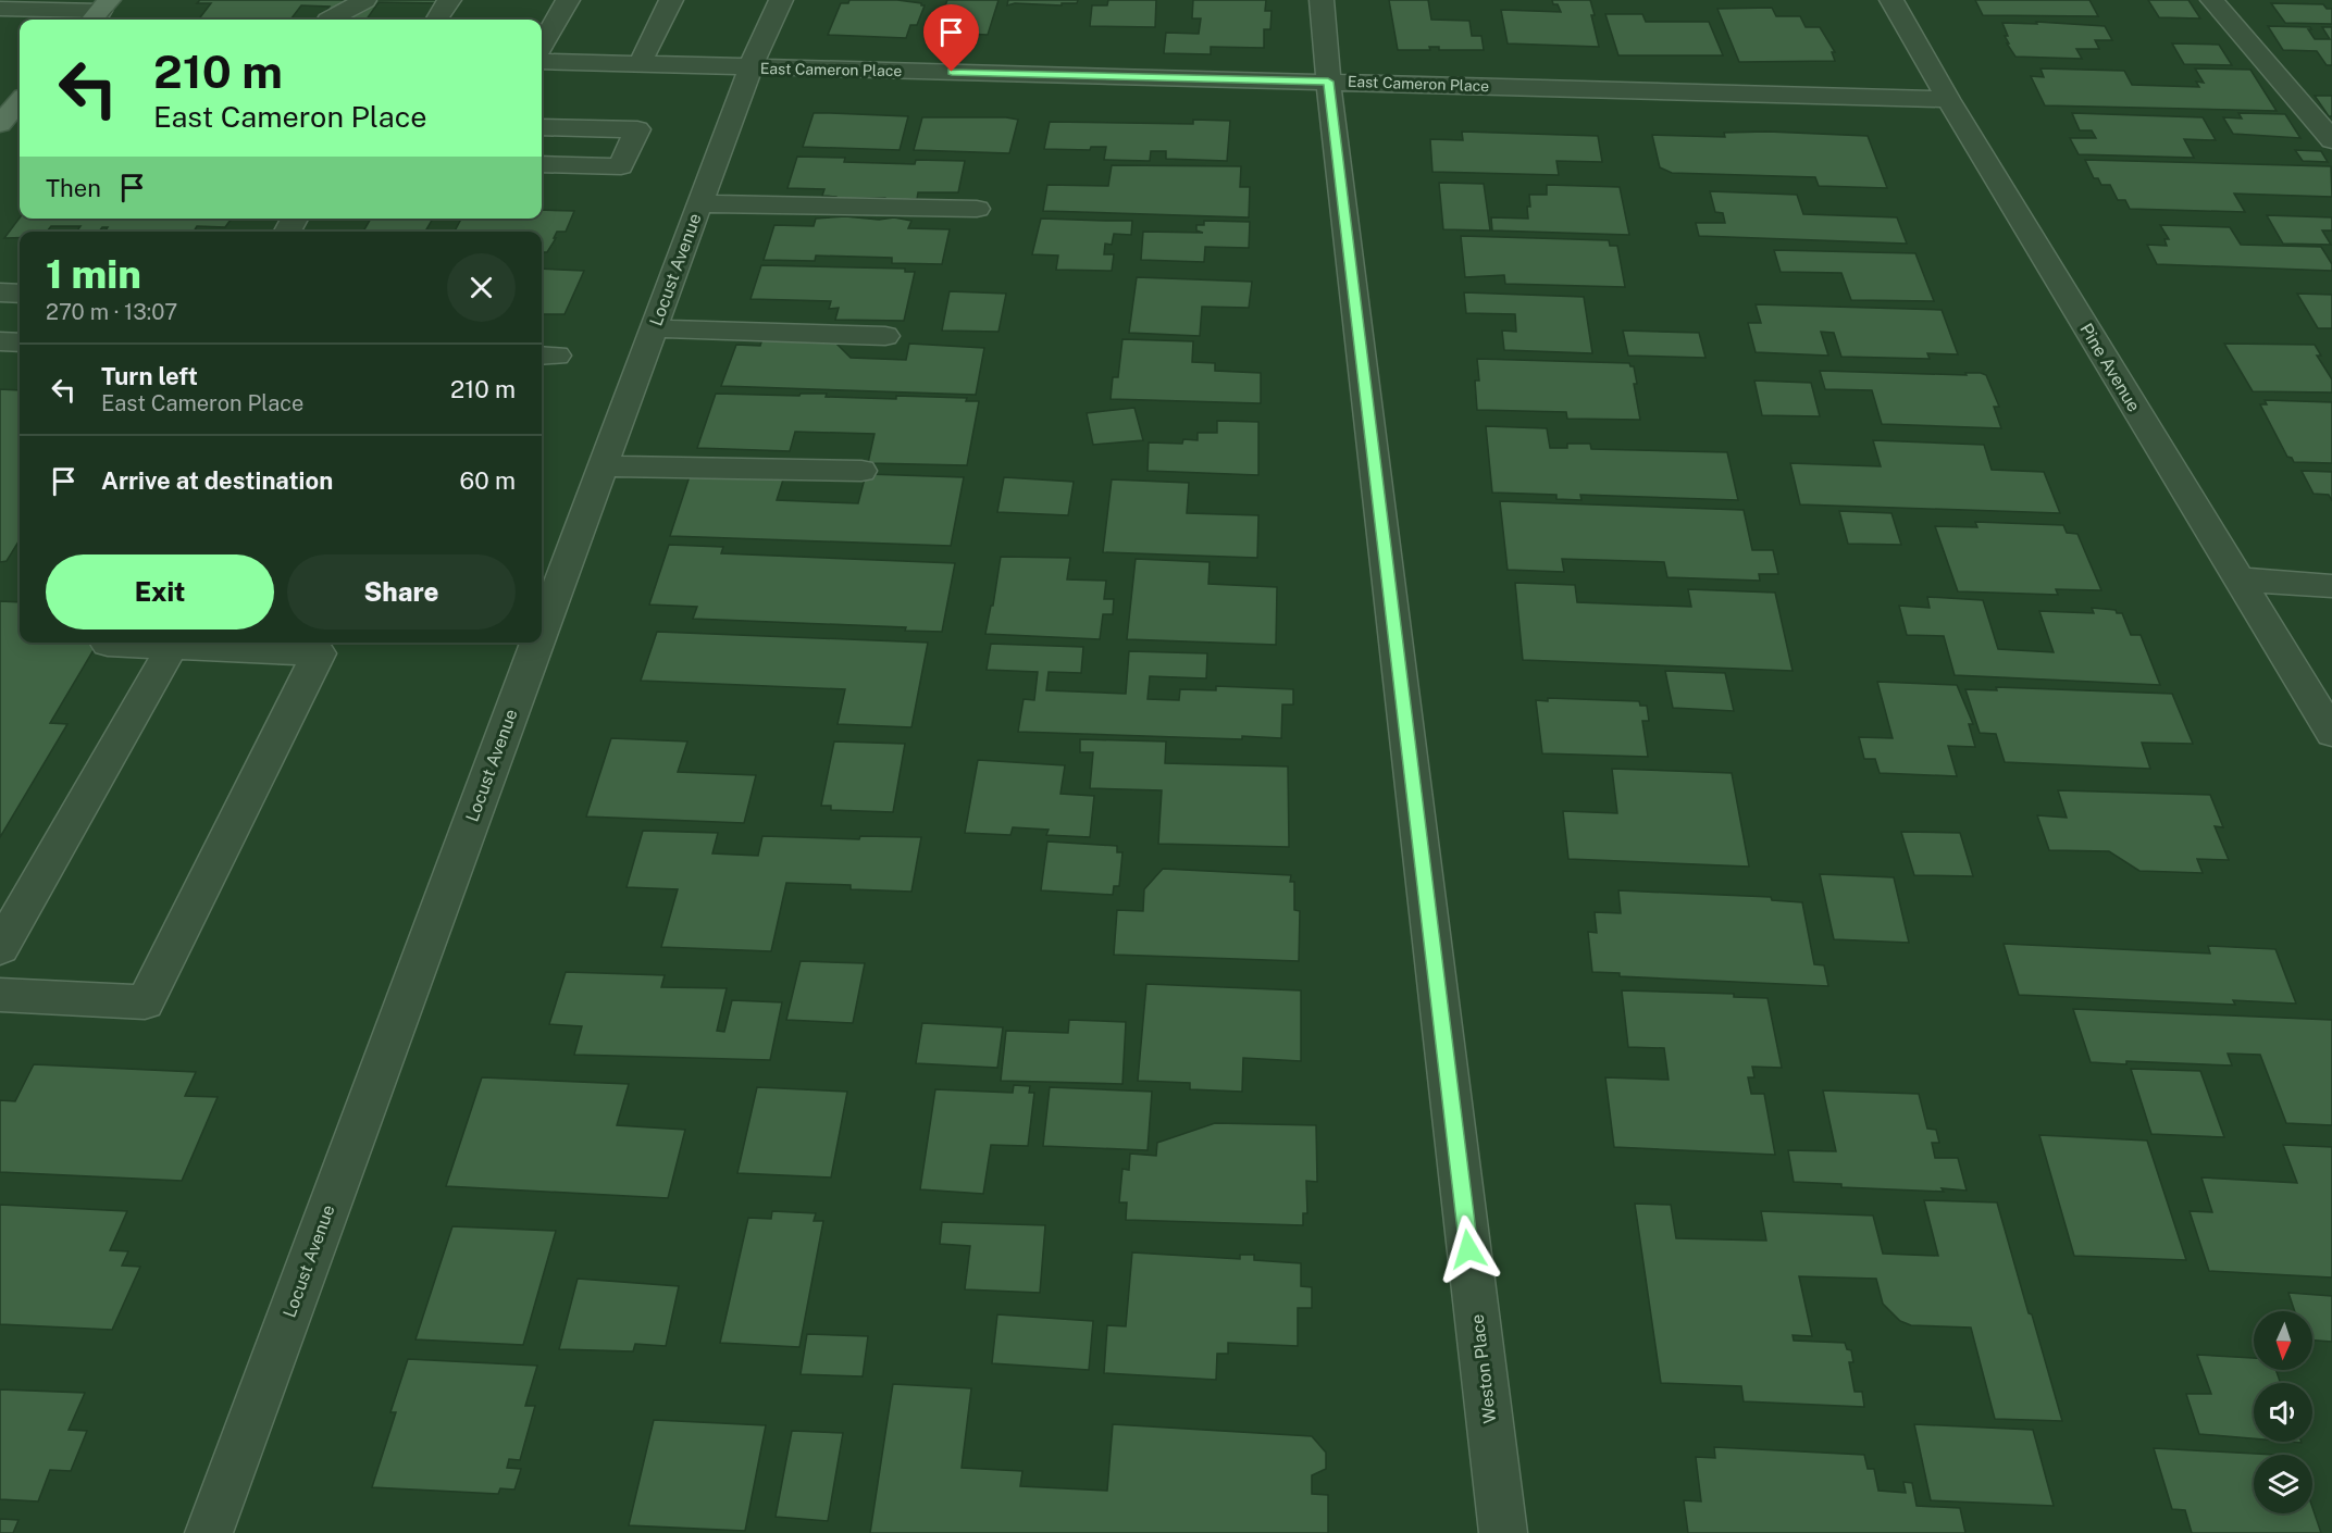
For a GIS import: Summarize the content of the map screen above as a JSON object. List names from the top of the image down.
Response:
{
  "streets": {
    "street": [
      "East Cameron Place",
      "Locust Avenue",
      "Pine Avenue",
      "Weston Place"
    ]
  },
  "crossings": [
    ["East Cameron Place", "Locust Avenue"],
    ["East Cameron Place", "Pine Avenue"],
    ["East Cameron Place", "Weston Place"]
  ],
  "north": "bottom",
  "page": {
    "turn": ["210 m", "East Cameron Place"],
    "then": "Then",
    "heading": ["1 min", "270 m · 13:07"],
    "list": [
      {
        "name": "Turn left",
        "note": "East Cameron Place",
        "value": "210 m"
      },
      {
        "name": "Arrive at destination",
        "value": "60 m"
      }
    ],
    "buttons": ["Exit", "Share"]
  }
}
